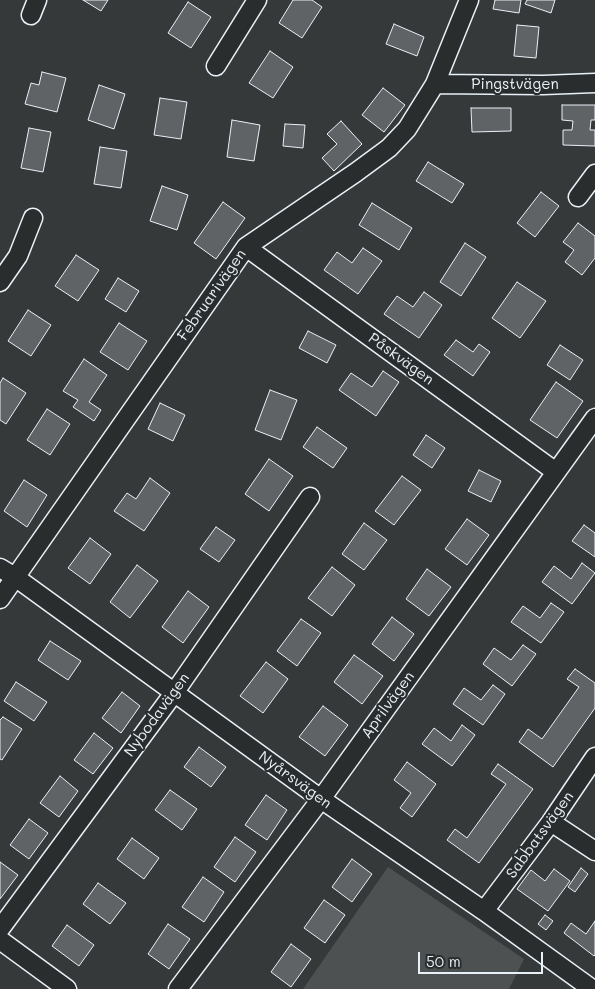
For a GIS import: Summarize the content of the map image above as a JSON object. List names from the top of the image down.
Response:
{
  "streets": {
    "street": [
      "Pingstvägen",
      "Februarivägen",
      "Påskvägen",
      "Aprilvägen",
      "Nybodavägen",
      "Nyårsvägen",
      "Sabbatsvägen"
    ]
  },
  "crossings": [
    ["Pingstvägen", "Februarivägen"],
    ["Februarivägen", "Påskvägen"],
    ["Februarivägen", "Nyårsvägen"],
    ["Påskvägen", "Aprilvägen"],
    ["Aprilvägen", "Nyårsvägen"],
    ["Nybodavägen", "Nyårsvägen"],
    ["Nyårsvägen", "Sabbatsvägen"]
  ],
  "scale_bar": "50 m"
}
